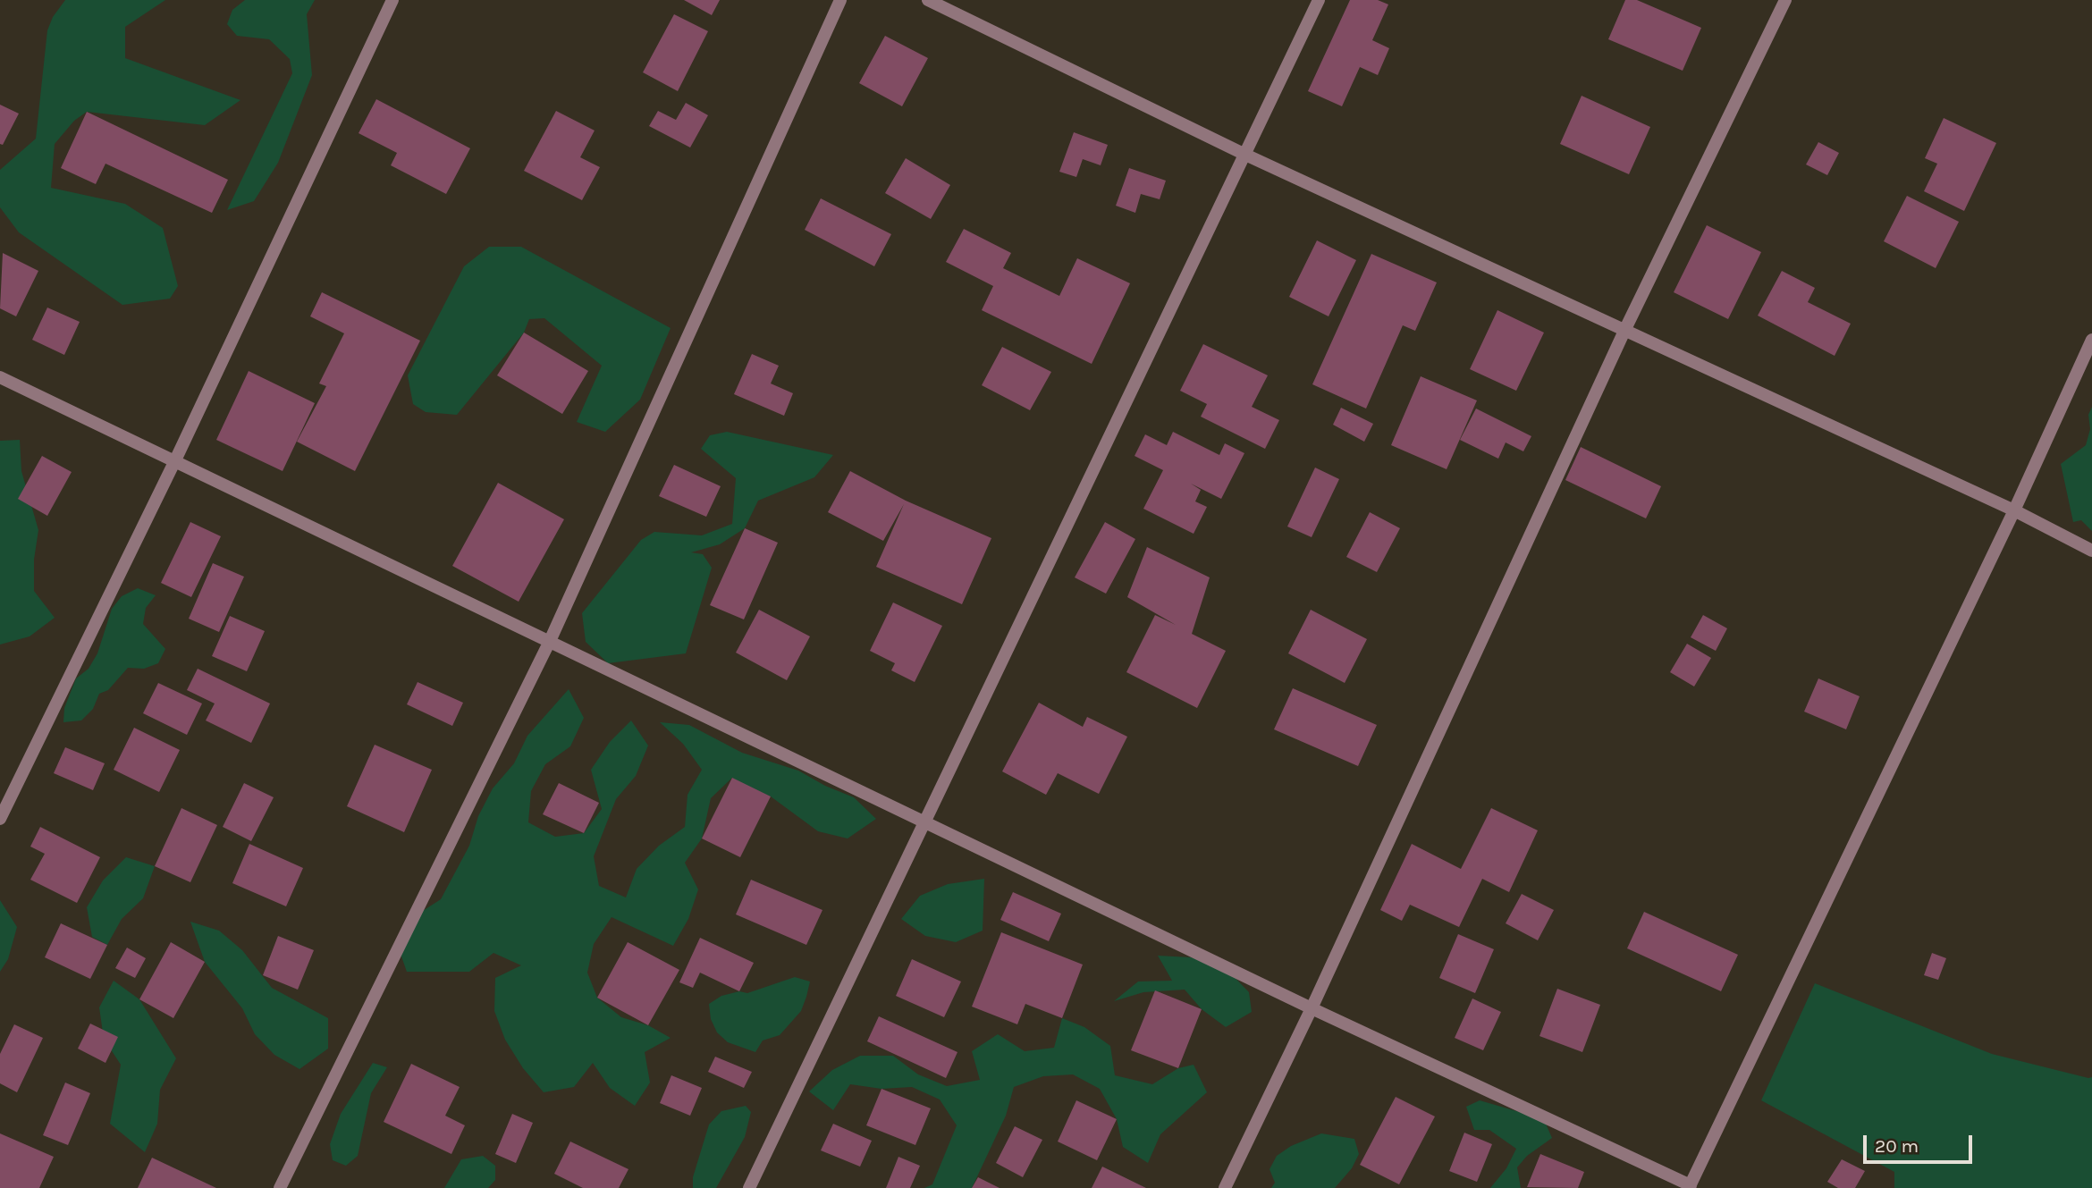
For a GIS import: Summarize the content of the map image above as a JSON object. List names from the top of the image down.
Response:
{
  "scale_bar": "20 m"
}
